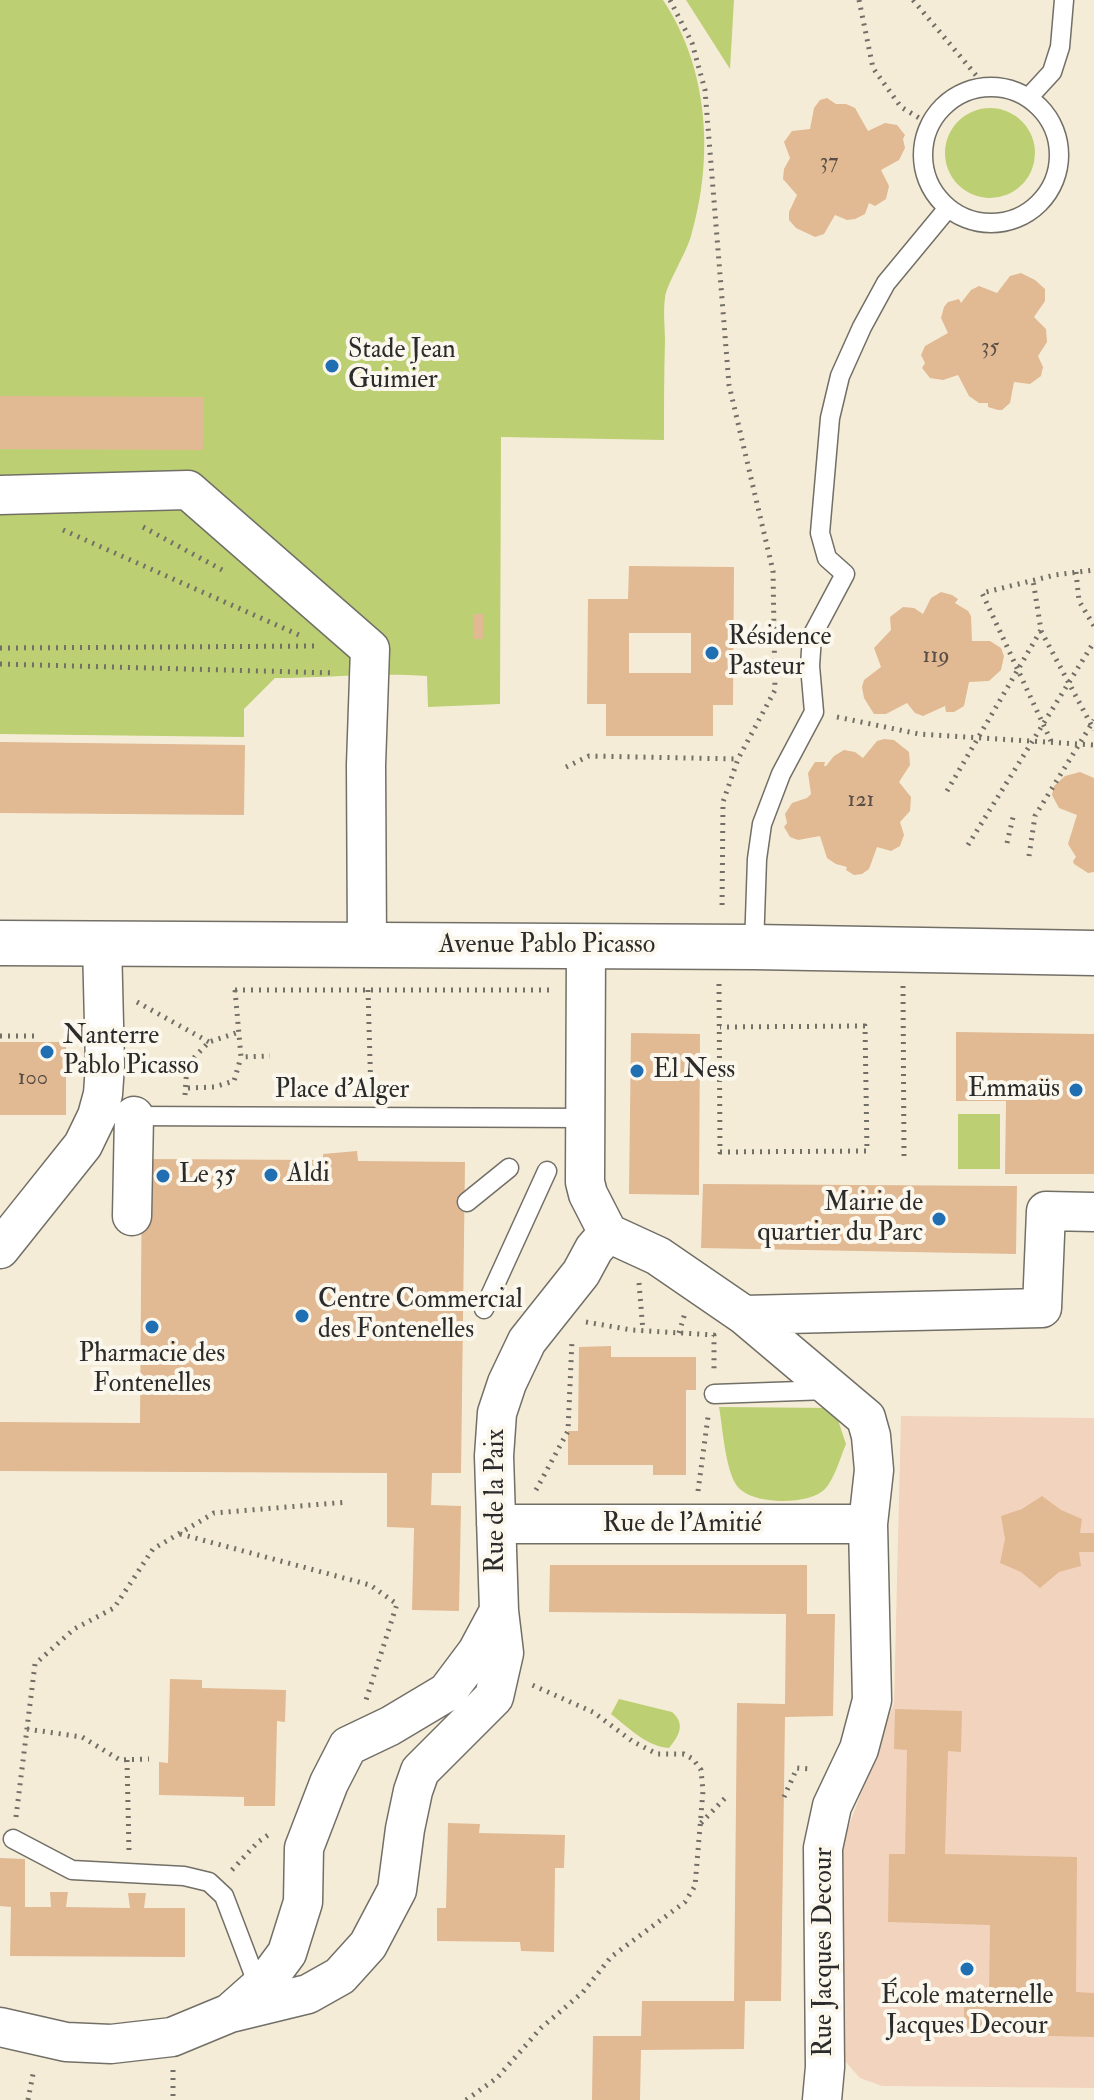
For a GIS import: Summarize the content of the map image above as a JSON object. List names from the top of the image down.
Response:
{
  "streets": {
    "street": [
      "Avenue Pablo Picasso",
      "Rue de la Paix",
      "Rue de l'Amitié",
      "Rue Jacques Decour"
    ],
    "lane": ["Place d'Alger"]
  },
  "crossings": [
    ["Rue de la Paix", "Rue de l'Amitié"],
    ["Rue de la Paix", "Rue Jacques Decour"],
    ["Rue de l'Amitié", "Rue Jacques Decour"]
  ],
  "places": [
    "Stade Jean Guimier",
    "Résidence Pasteur",
    "Nanterre Pablo Picasso",
    "El Ness",
    "Emmaüs",
    "Aldi",
    "Le 35",
    "Mairie de quartier du Parc",
    "Centre Commercial des Fontenelles",
    "Pharmacie des Fontenelles",
    "École maternelle Jacques Decour"
  ],
  "house_numbers": [
    "37",
    "35",
    "119",
    "121",
    "100"
  ]
}
